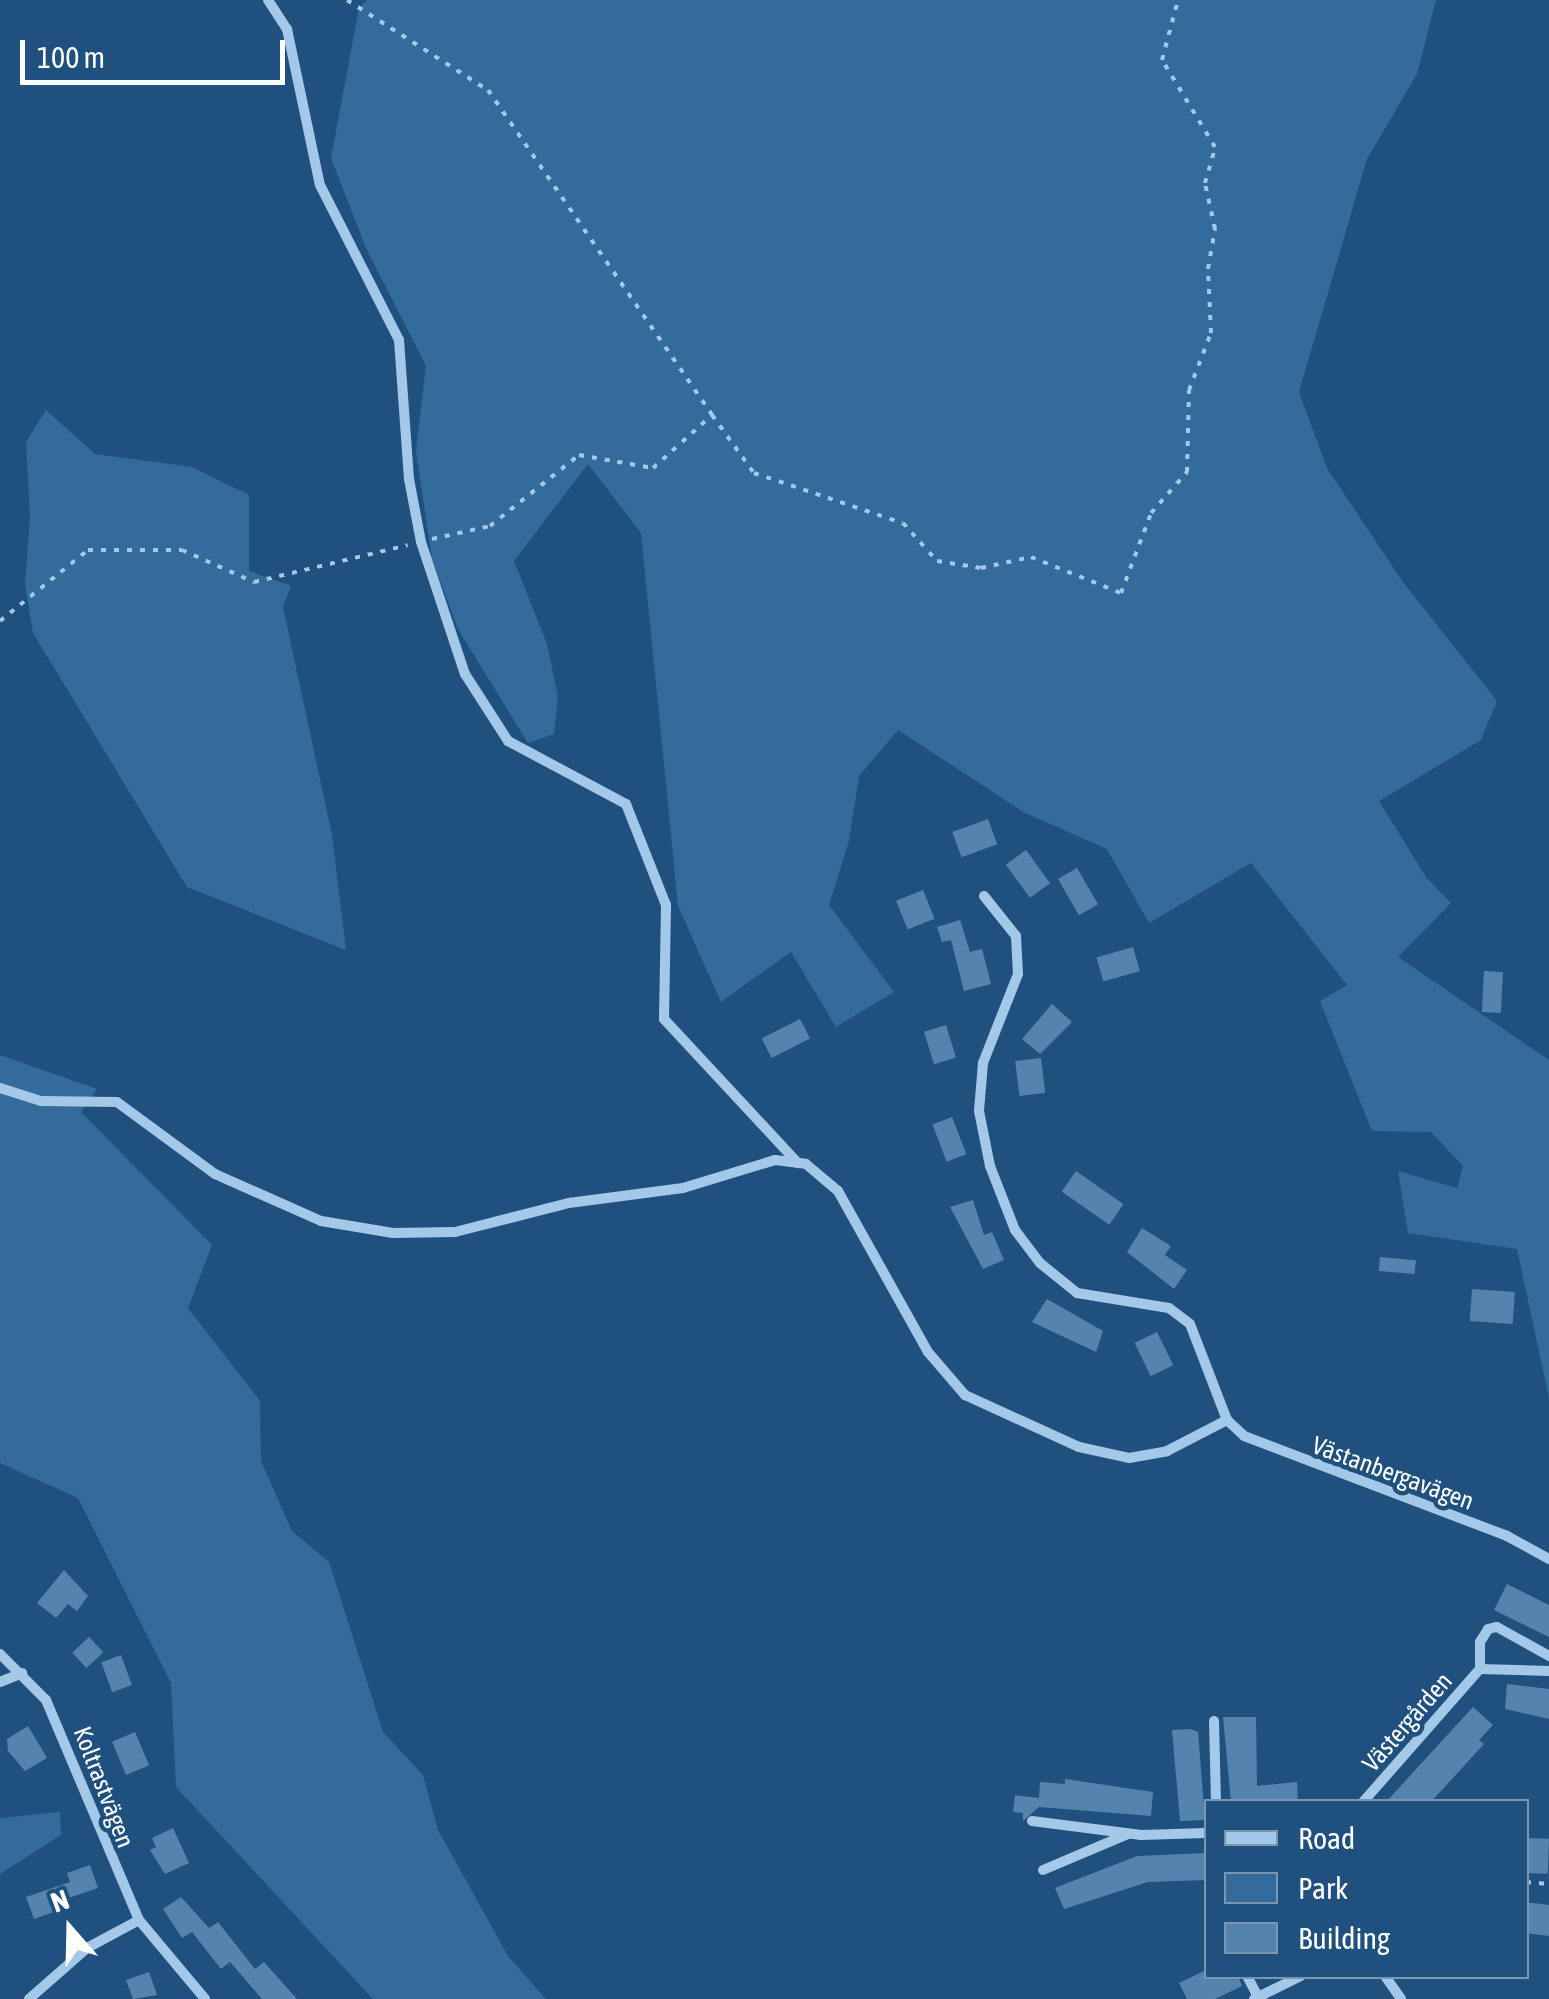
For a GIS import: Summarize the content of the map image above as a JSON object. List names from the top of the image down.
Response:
{
  "streets": {
    "street": ["Västanbergavägen", "Västergården", "Koltrastvägen"]
  },
  "legend": ["Road", "Park", "Building"],
  "scale_bar": "100 m",
  "north": "top"
}
